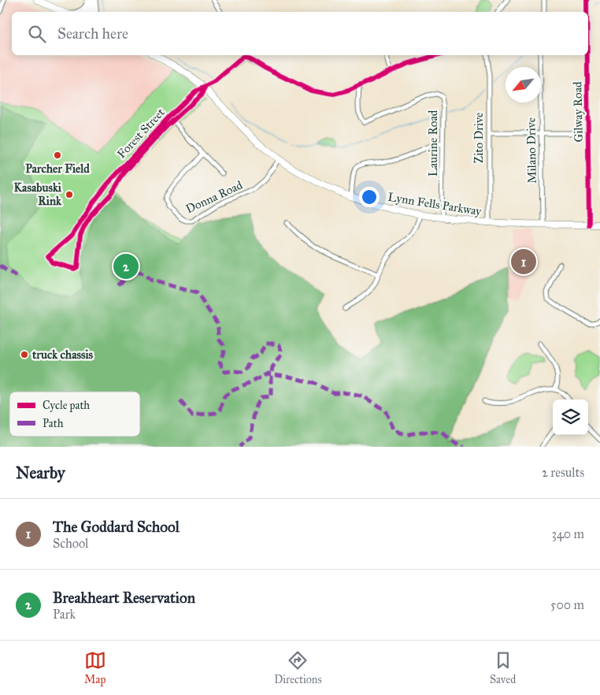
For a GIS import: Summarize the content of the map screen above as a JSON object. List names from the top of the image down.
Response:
{
  "streets": {
    "main road": ["Lynn Fells Parkway"],
    "street": [
      "Gilway Road",
      "Forest Street",
      "Zito Drive",
      "Laurine Road",
      "Milano Drive",
      "Donna Road"
    ]
  },
  "crossings": [
    ["Gilway Road", "Lynn Fells Parkway"],
    ["Forest Street", "Laurine Road"],
    ["Forest Street", "Lynn Fells Parkway"],
    ["Zito Drive", "Lynn Fells Parkway"],
    ["Laurine Road", "Lynn Fells Parkway"],
    ["Milano Drive", "Lynn Fells Parkway"],
    ["Donna Road", "Lynn Fells Parkway"]
  ],
  "places": ["Parcher Field", "Kasabuski Rink", "truck chassis"],
  "legend": ["Cycle path", "Path"],
  "north": "bottom left",
  "page": {
    "search": "Search here",
    "pins": ["1", "2"],
    "heading": ["Nearby", "2 results"],
    "list": [
      {
        "mark": "1",
        "name": "The Goddard School",
        "note": "School",
        "value": "340 m"
      },
      {
        "mark": "2",
        "name": "Breakheart Reservation",
        "note": "Park",
        "value": "500 m"
      }
    ],
    "nav": ["Map", "Directions", "Saved"]
  }
}
